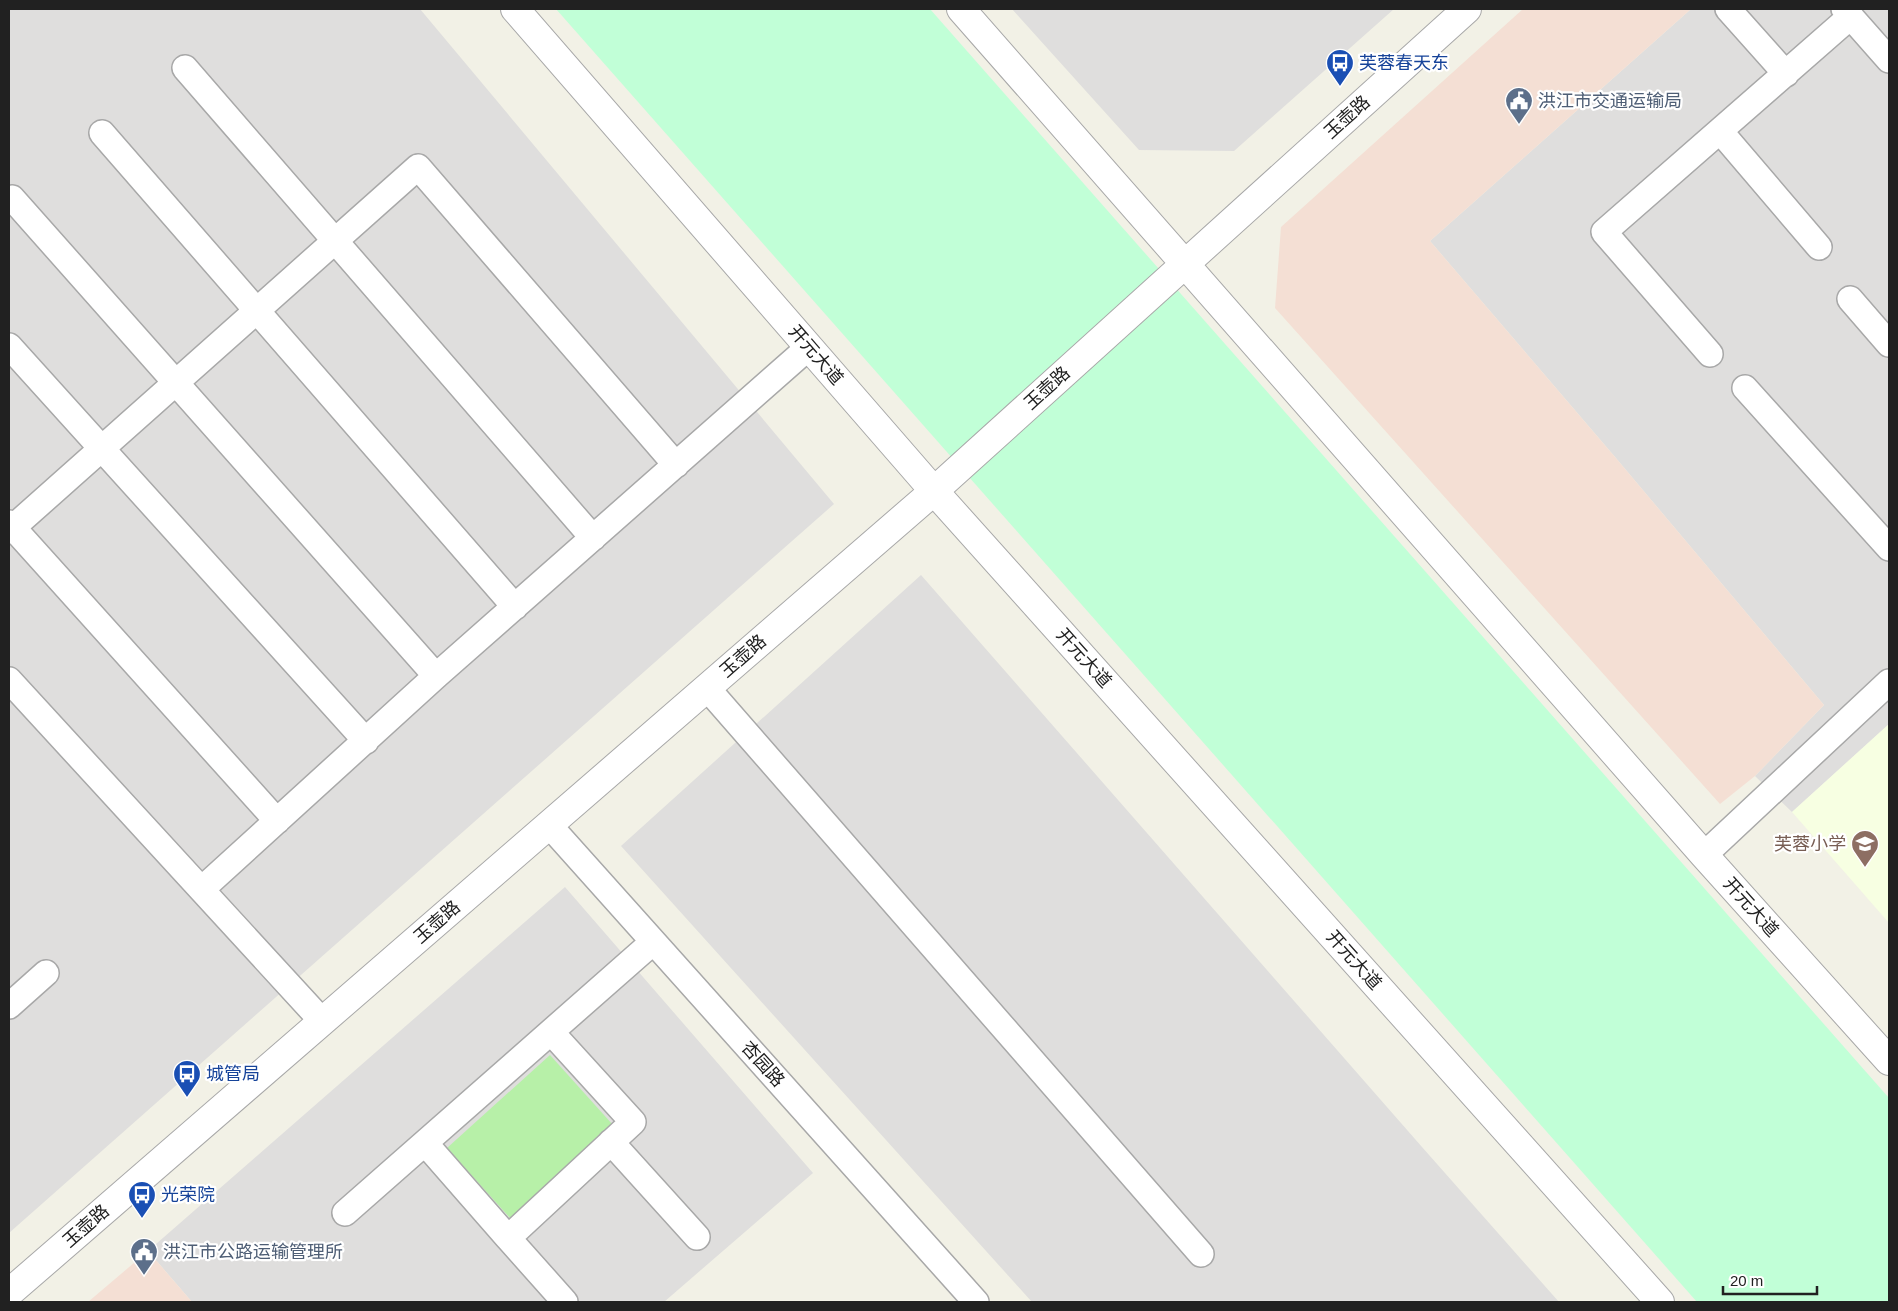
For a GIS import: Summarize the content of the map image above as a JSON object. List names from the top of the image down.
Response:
{
  "streets": {
    "street": ["玉壶路", "开元大道", "杏园路"]
  },
  "crossings": [
    ["玉壶路", "开元大道"],
    ["玉壶路", "杏园路"]
  ],
  "places": {
    "bus stop": ["芙蓉春天东", "城管局", "光荣院"],
    "public building": ["洪江市交通运输局", "洪江市公路运输管理所"],
    "school or university": ["芙蓉小学"]
  },
  "scale_bar": "20 m"
}
